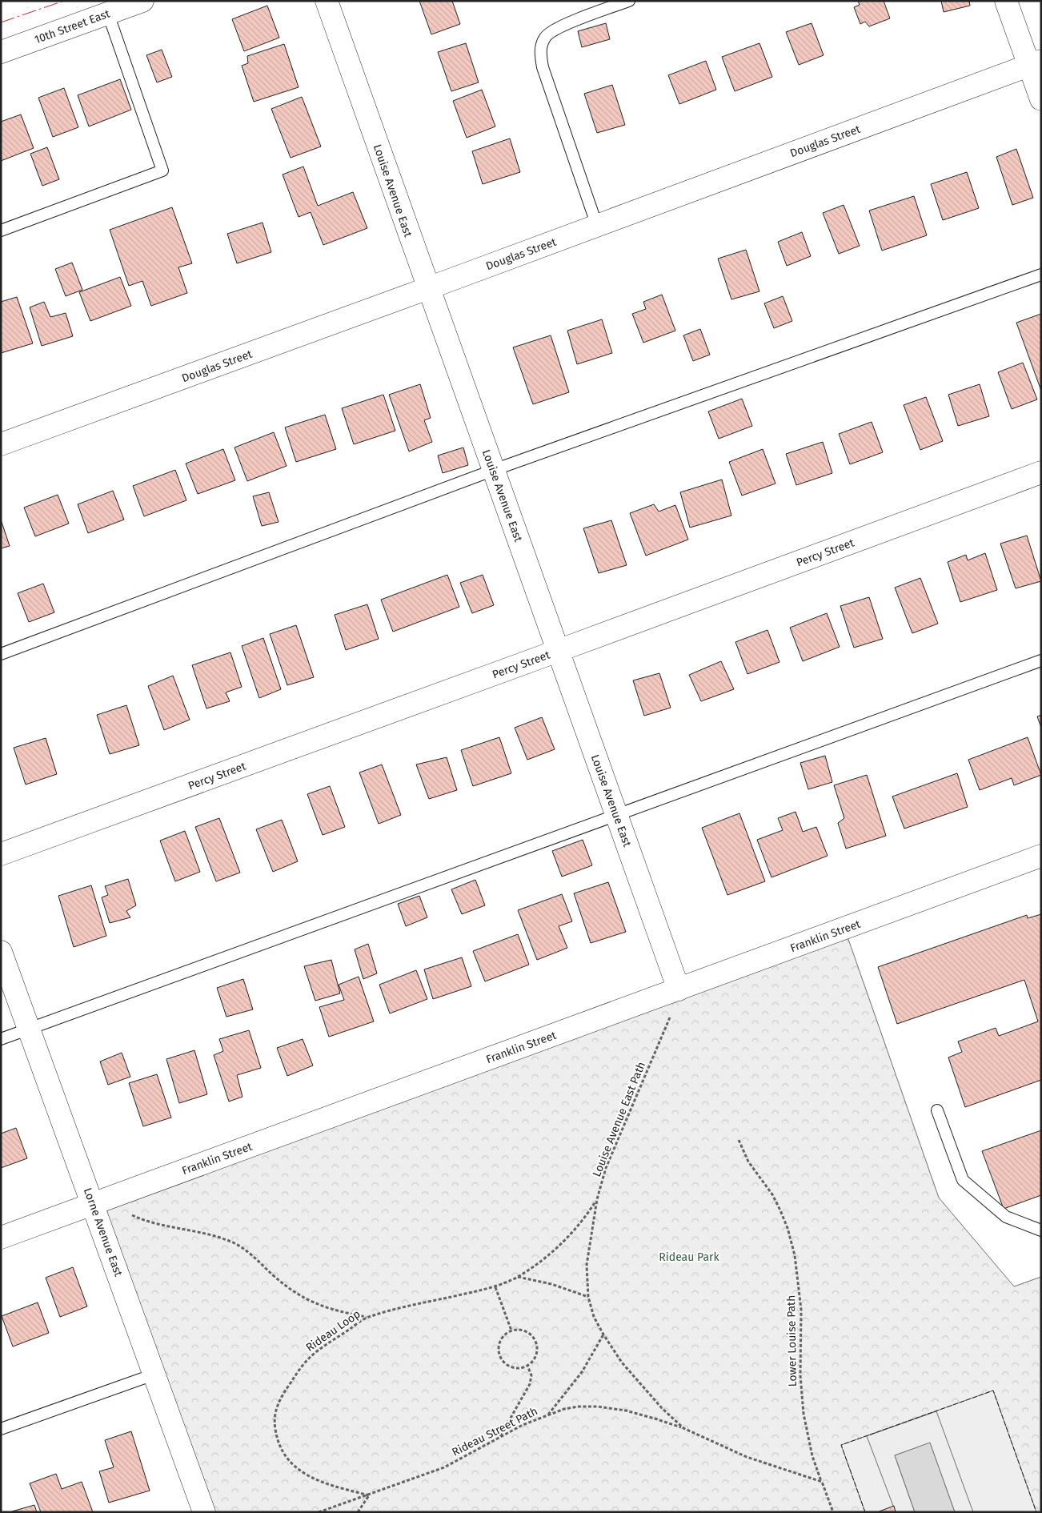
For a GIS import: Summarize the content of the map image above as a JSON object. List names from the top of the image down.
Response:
{
  "streets": {
    "street": [
      "10th Street East",
      "Douglas Street",
      "Louise Avenue East",
      "Percy Street",
      "Franklin Street",
      "Lorne Avenue East"
    ],
    "path": [
      "Louise Avenue East Path",
      "Rideau Loop",
      "Lower Louise Path",
      "Rideau Street Path"
    ]
  },
  "crossings": [
    ["Douglas Street", "Louise Avenue East"],
    ["Louise Avenue East", "Percy Street"],
    ["Louise Avenue East", "Franklin Street"],
    ["Louise Avenue East", "Louise Avenue East Path"],
    ["Franklin Street", "Louise Avenue East Path"],
    ["Franklin Street", "Lorne Avenue East"],
    ["Louise Avenue East Path", "Rideau Loop"],
    ["Louise Avenue East Path", "Lower Louise Path"],
    ["Louise Avenue East Path", "Rideau Street Path"],
    ["Rideau Loop", "Rideau Street Path"]
  ],
  "parks": ["Rideau Park"]
}
